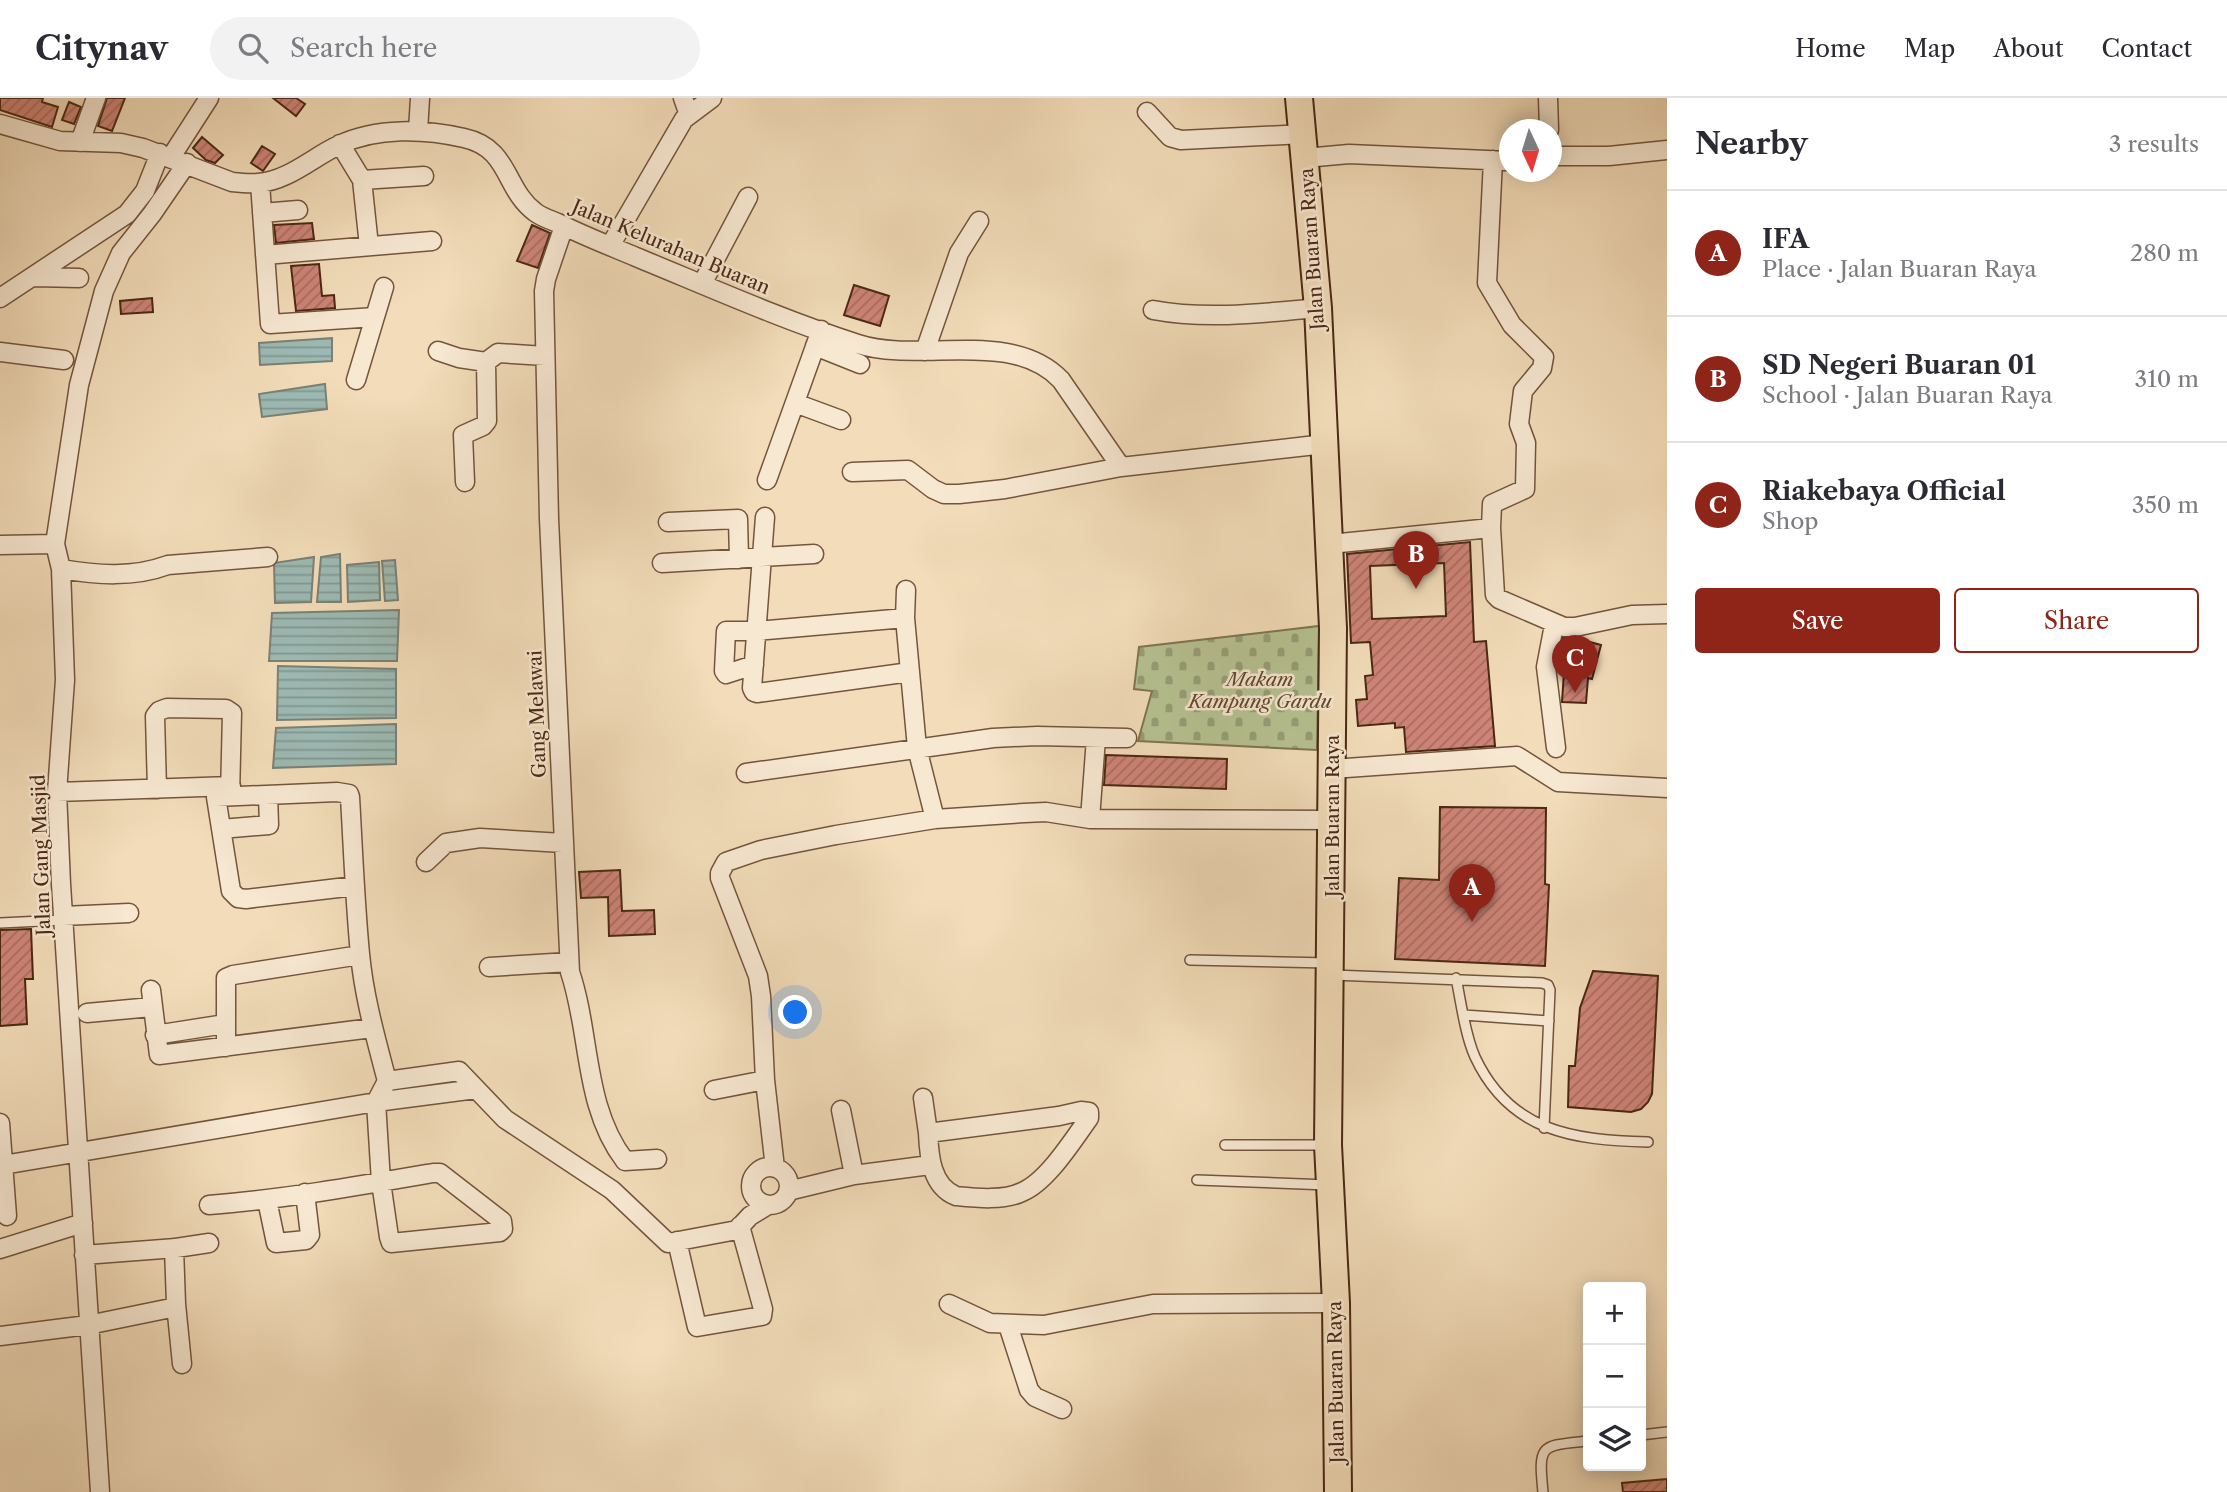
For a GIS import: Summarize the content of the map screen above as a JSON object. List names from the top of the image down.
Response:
{
  "streets": {
    "main road": ["Jalan Buaran Raya"],
    "street": ["Jalan Kelurahan Buaran", "Gang Melawai", "Jalan Gang Masjid"]
  },
  "crossings": [
    ["Jalan Kelurahan Buaran", "Gang Melawai"],
    ["Jalan Kelurahan Buaran", "Jalan Gang Masjid"]
  ],
  "parks": ["Makam Kampung Gardu"],
  "north": "bottom",
  "page": {
    "header": "Citynav",
    "search": "Search here",
    "nav": [
      "Home",
      "Map",
      "About",
      "Contact"
    ],
    "heading": ["Nearby", "3 results"],
    "list": [
      {
        "mark": "A",
        "name": "IFA",
        "note": "Place · Jalan Buaran Raya",
        "value": "280 m"
      },
      {
        "mark": "B",
        "name": "SD Negeri Buaran 01",
        "note": "School · Jalan Buaran Raya",
        "value": "310 m"
      },
      {
        "mark": "C",
        "name": "Riakebaya Official",
        "note": "Shop",
        "value": "350 m"
      }
    ],
    "pins": ["B", "C", "A"],
    "buttons": ["Save", "Share"],
    "map_buttons": ["+", "−"]
  }
}
